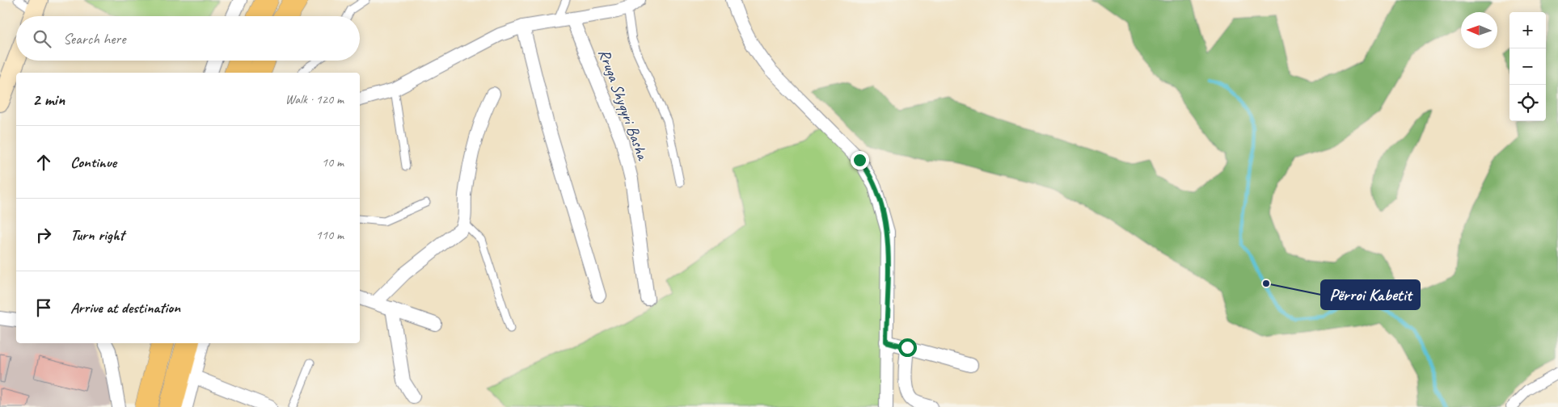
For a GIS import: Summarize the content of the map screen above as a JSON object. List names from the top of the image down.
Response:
{
  "streets": {
    "street": ["Rruga Shyqyri Basha"]
  },
  "places": ["Përroi Kabetit"],
  "north": "left",
  "page": {
    "map_buttons": ["+", "−"],
    "search": "Search here",
    "heading": ["2 min", "Walk · 120 m"],
    "list": [
      ["Continue", "10 m"],
      ["Turn right", "110 m"],
      "Arrive at destination"
    ]
  }
}
